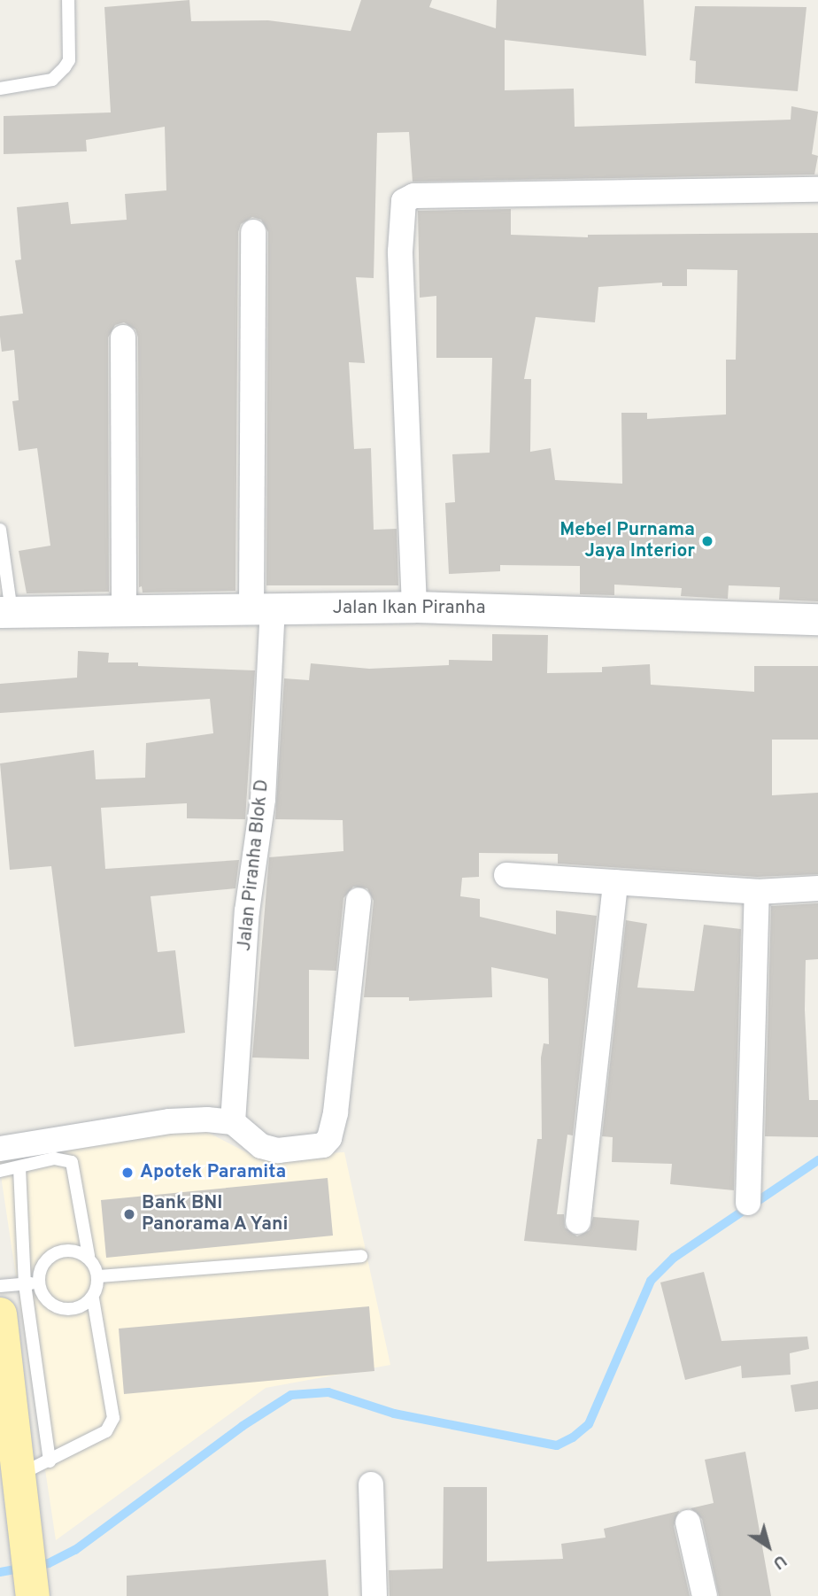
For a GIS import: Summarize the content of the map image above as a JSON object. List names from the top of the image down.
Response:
{
  "streets": {
    "street": ["Jalan Ikan Piranha", "Jalan Piranha Blok D"]
  },
  "crossings": [
    ["Jalan Ikan Piranha", "Jalan Piranha Blok D"]
  ],
  "places": ["Mebel Purnama Jaya Interior", "Apotek Paramita", "Bank BNI Panorama A Yani"],
  "north": "bottom right"
}
